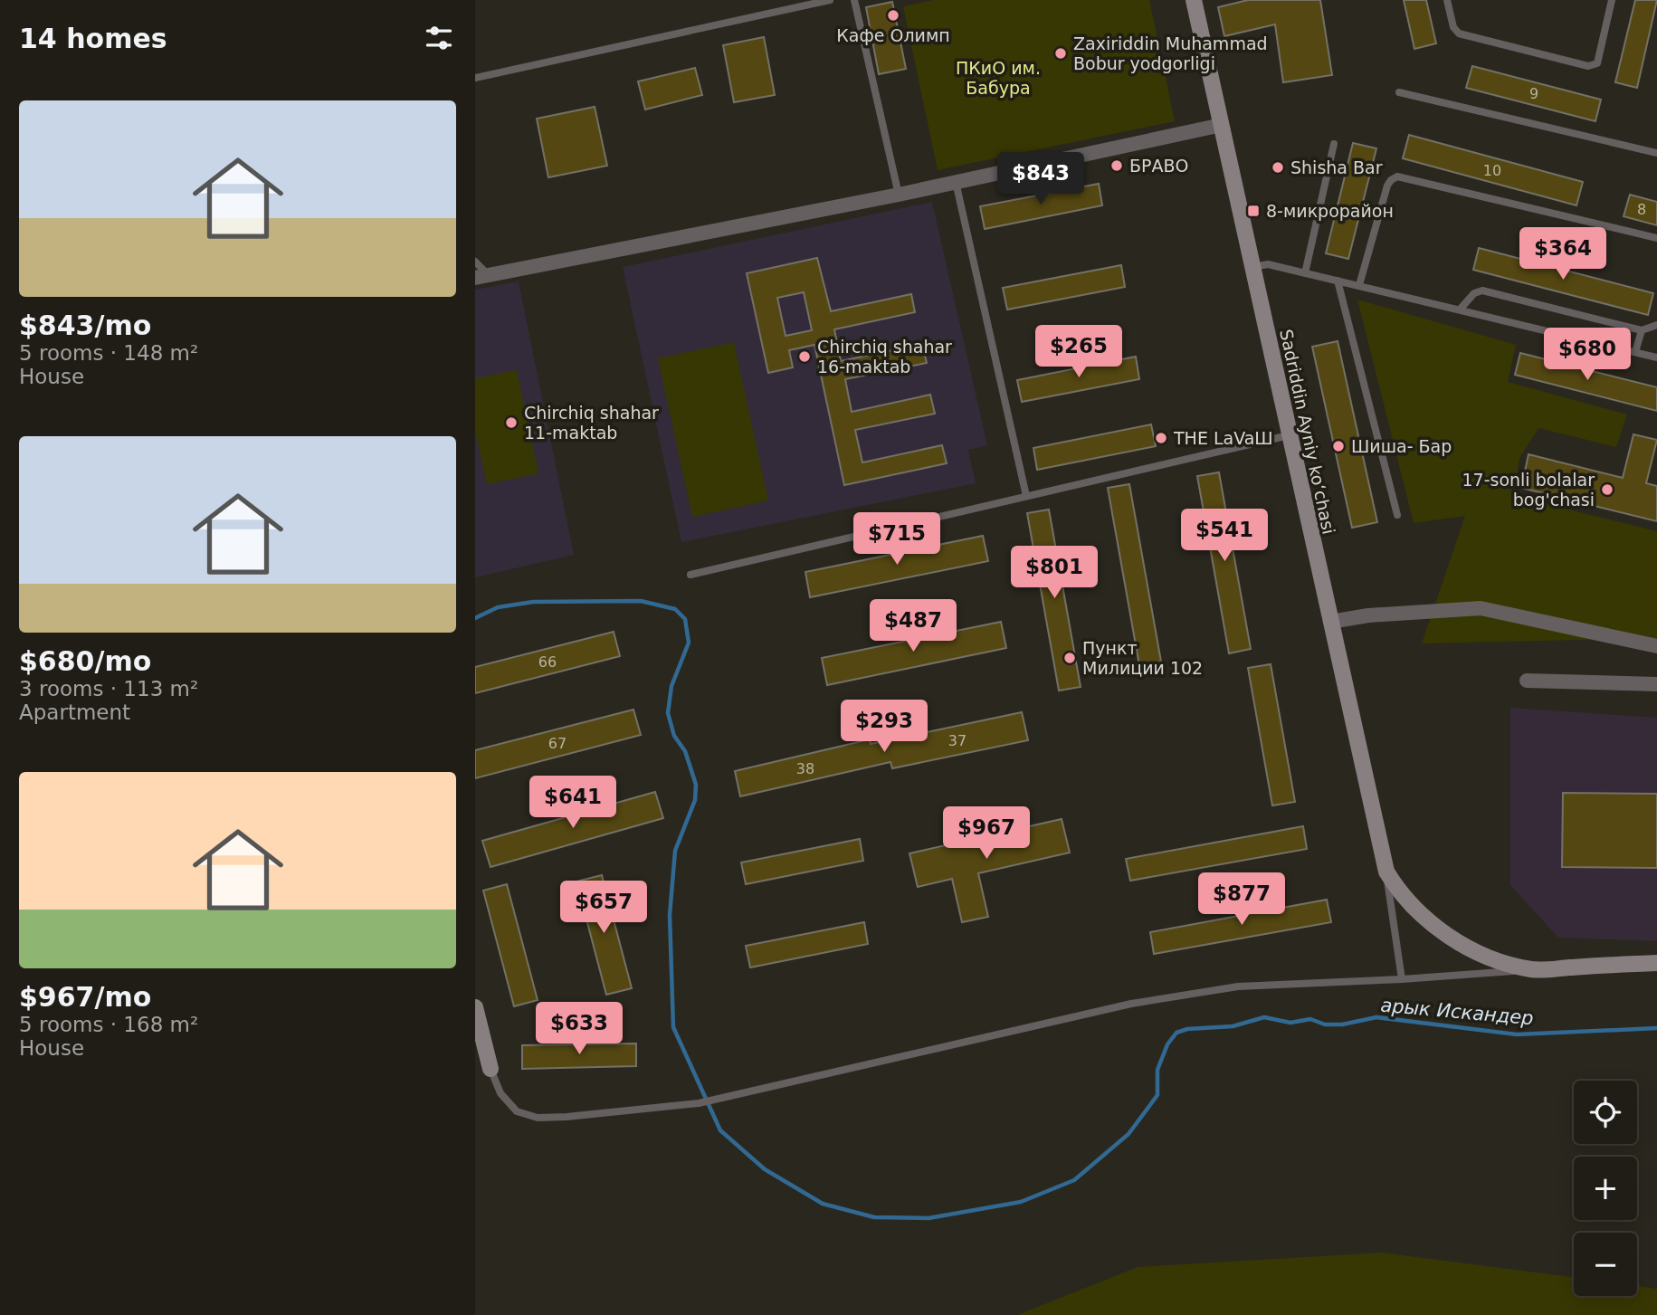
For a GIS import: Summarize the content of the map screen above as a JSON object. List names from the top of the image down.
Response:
{
  "streets": {
    "street": ["Sadriddin Ayniy ko‘chasi"]
  },
  "water": ["арык Искандер"],
  "parks": ["ПКиО им. Бабура"],
  "places": {
    "other": [
      "Кафе Олимп",
      "Zaxiriddin Muhammad Bobur yodgorligi",
      "БРАВО",
      "Shisha Bar",
      "Chirchiq shahar 16-maktab",
      "Chirchiq shahar 11-maktab",
      "THE LaVaШ",
      "Шиша- Бар",
      "17-sonli bolalar bog'chasi",
      "Пункт Милиции 102"
    ],
    "transit": ["8-микрорайон"]
  },
  "house_numbers": [
    "9",
    "10",
    "8",
    "66",
    "37",
    "67",
    "38"
  ],
  "page": {
    "heading": "14 homes",
    "list": [
      {
        "name": "$843/mo",
        "note": "5 rooms · 148 m² · House"
      },
      {
        "name": "$680/mo",
        "note": "3 rooms · 113 m² · Apartment"
      },
      {
        "name": "$967/mo",
        "note": "5 rooms · 168 m² · House"
      }
    ],
    "price": [
      "$843",
      "$364",
      "$265",
      "$680",
      "$541",
      "$715",
      "$801",
      "$487",
      "$293",
      "$641",
      "$967",
      "$877",
      "$657",
      "$633"
    ],
    "map_buttons": ["+", "−"]
  }
}
